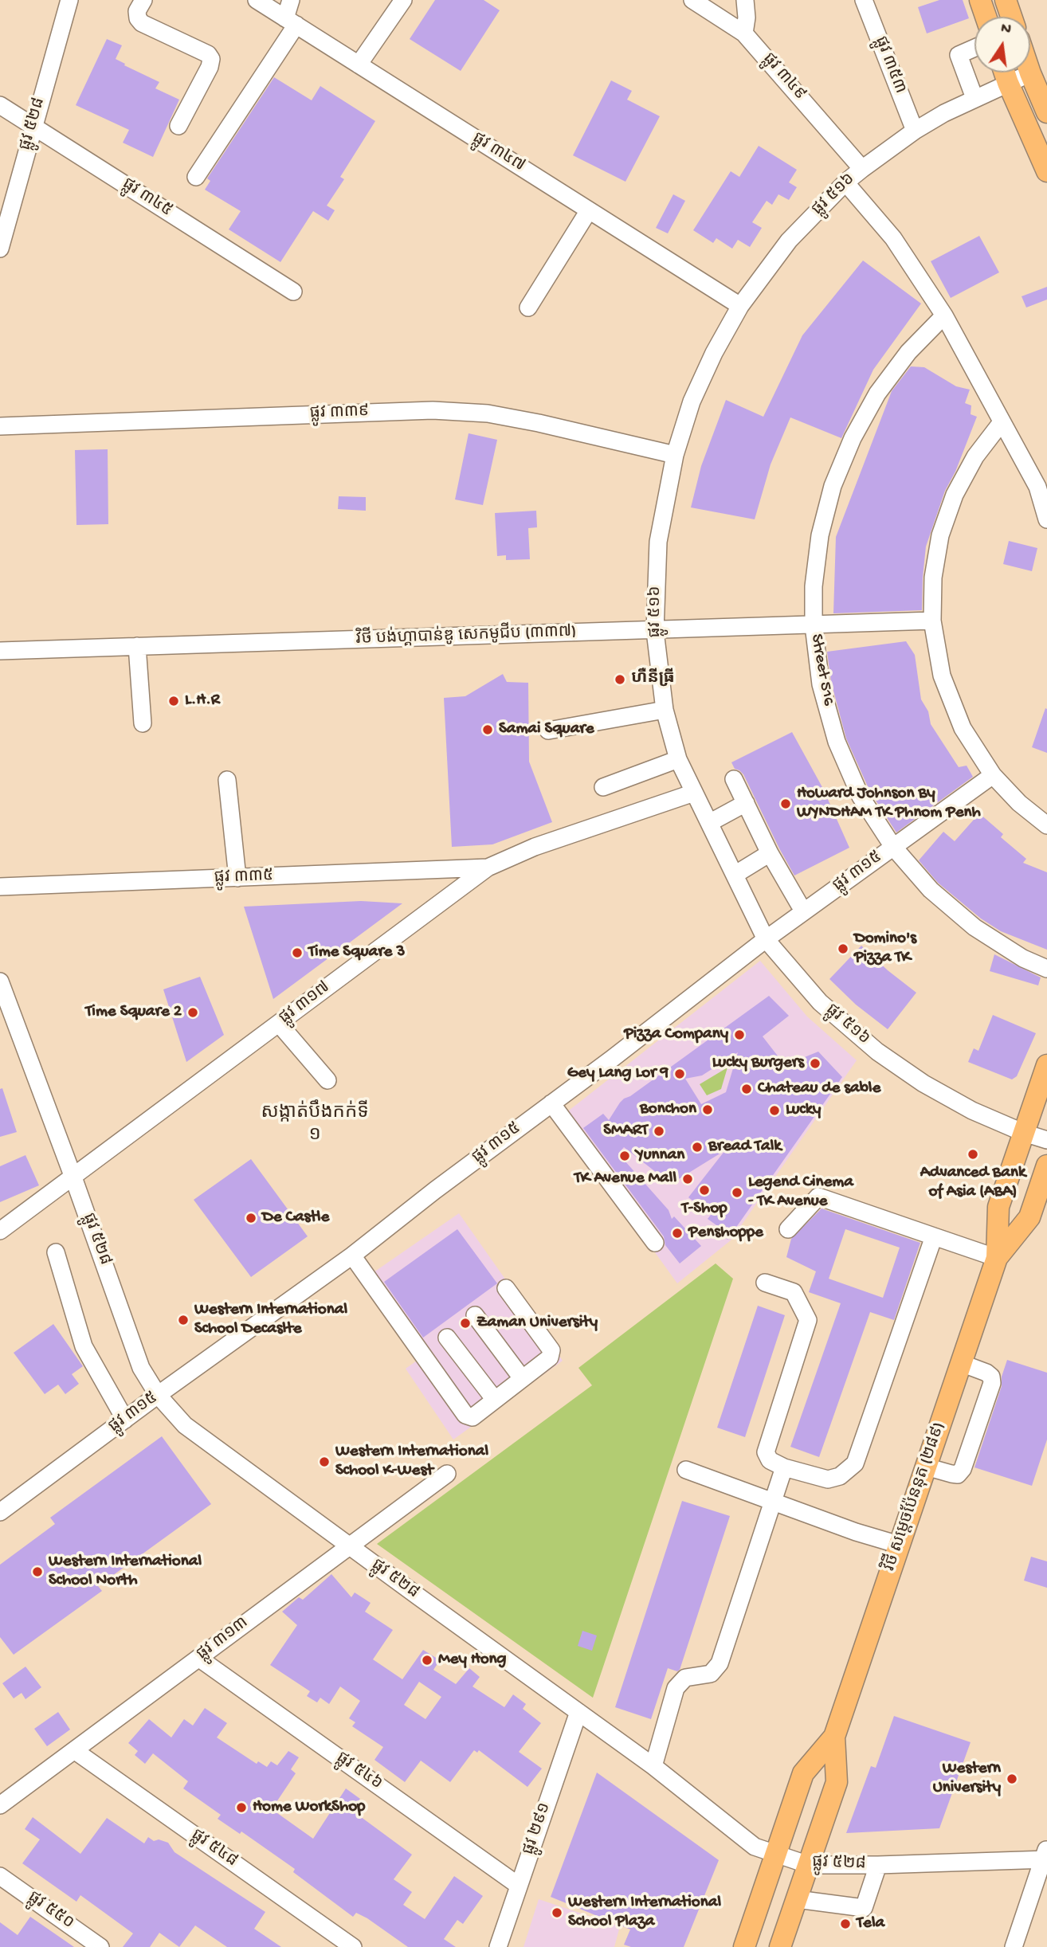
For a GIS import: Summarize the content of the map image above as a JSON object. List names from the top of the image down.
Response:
{
  "streets": {
    "main road": ["វិថី សម្តេចប៉ែននុត (២៨៩)"],
    "street": [
      "ផ្លូវ ៣៥៣",
      "ផ្លូវ ៣៤៩",
      "ផ្លូវ ៥២៨",
      "ផ្លូវ ៣៤៧",
      "ផ្លូវ ៥១៦",
      "ផ្លូវ ៣៤៥",
      "ផ្លូវ ៣៣៩",
      "វិថី បង់ហ្គាបាន់ឌូ សេកមូជីប (៣៣៧)",
      "Street 516",
      "ផ្លូវ ៣១៥",
      "ផ្លូវ ៣៣៥",
      "ផ្លូវ ៣១៧",
      "ផ្លូវ ៣១៣",
      "ផ្លូវ ៥៤៦",
      "ផ្លូវ ២៩១",
      "ផ្លូវ ៥៤៨",
      "ផ្លូវ ៥៥០"
    ]
  },
  "crossings": [
    ["ផ្លូវ ៣៥៣", "ផ្លូវ ៥១៦"],
    ["ផ្លូវ ៣៤៩", "ផ្លូវ ៥១៦"],
    ["ផ្លូវ ៥២៨", "ផ្លូវ ៣៤៥"],
    ["ផ្លូវ ៥២៨", "ផ្លូវ ៣១៥"],
    ["ផ្លូវ ៥២៨", "ផ្លូវ ៣១៧"],
    ["ផ្លូវ ៥២៨", "វិថី សម្តេចប៉ែននុត (២៨៩)"],
    ["ផ្លូវ ៥២៨", "ផ្លូវ ៣១៣"],
    ["ផ្លូវ ៥២៨", "ផ្លូវ ២៩១"],
    ["ផ្លូវ ៣៤៧", "ផ្លូវ ៥១៦"],
    ["ផ្លូវ ៥១៦", "ផ្លូវ ៣៣៩"],
    ["ផ្លូវ ៥១៦", "វិថី បង់ហ្គាបាន់ឌូ សេកមូជីប (៣៣៧)"],
    ["ផ្លូវ ៥១៦", "ផ្លូវ ៣១៥"],
    ["ផ្លូវ ៥១៦", "ផ្លូវ ៣១៧"],
    ["ផ្លូវ ៥១៦", "វិថី សម្តេចប៉ែននុត (២៨៩)"],
    ["វិថី បង់ហ្គាបាន់ឌូ សេកមូជីប (៣៣៧)", "Street 516"],
    ["Street 516", "ផ្លូវ ៣១៥"],
    ["ផ្លូវ ៣៣៥", "ផ្លូវ ៣១៧"],
    ["ផ្លូវ ៣១៣", "ផ្លូវ ៥៤៦"],
    ["ផ្លូវ ៣១៣", "ផ្លូវ ៥៤៨"],
    ["ផ្លូវ ៥៤៦", "ផ្លូវ ២៩១"]
  ],
  "districts": ["សង្កាត់បឹងកក់ទី ១"],
  "places": [
    "ហឺនីធ្រី",
    "L.H.R",
    "Samai Square",
    "Howard Johnson By WYNDHAM TK Phnom Penh",
    "Domino's Pizza TK",
    "Time Square 3",
    "Time Square 2",
    "Pizza Company",
    "Lucky Burgers",
    "Gey Lang Lor 9",
    "Chateau de sable",
    "Bonchon",
    "Lucky",
    "SMART",
    "Bread Talk",
    "Advanced Bank of Asia (ABA)",
    "Yunnan",
    "TK Avenue Mall",
    "T-Shop",
    "Legend Cinema - TK Avenue",
    "De Castle",
    "Penshoppe",
    "Western International School Decaslte",
    "Zaman University",
    "Western International School K-West",
    "Western International School North",
    "Mey Hong",
    "Western University",
    "Home WorkShop",
    "Western International School Plaza",
    "Tela"
  ],
  "north": "top"
}
